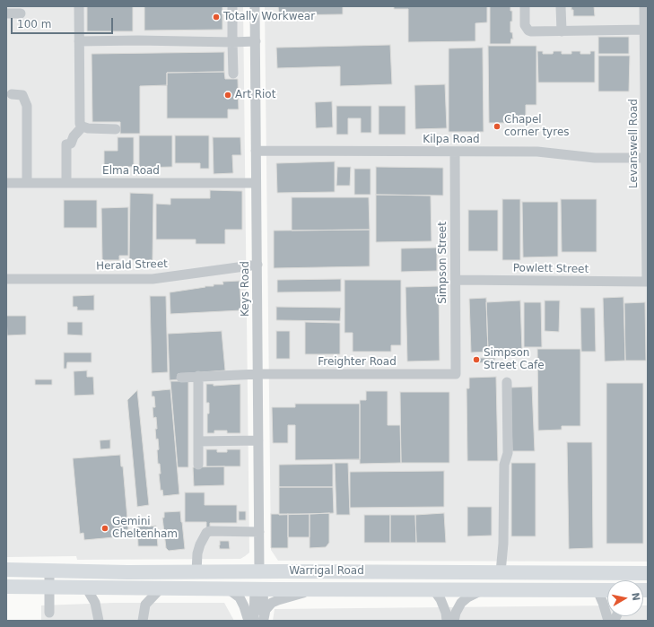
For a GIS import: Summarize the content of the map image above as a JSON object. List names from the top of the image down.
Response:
{
  "streets": {
    "highway": ["Warrigal Road"],
    "street": [
      "Kilpa Road",
      "Levanswell Road",
      "Elma Road",
      "Simpson Street",
      "Herald Street",
      "Powlett Street",
      "Keys Road",
      "Freighter Road"
    ]
  },
  "crossings": [
    ["Kilpa Road", "Levanswell Road"],
    ["Kilpa Road", "Simpson Street"],
    ["Kilpa Road", "Keys Road"],
    ["Levanswell Road", "Powlett Street"],
    ["Elma Road", "Keys Road"],
    ["Simpson Street", "Powlett Street"],
    ["Simpson Street", "Freighter Road"],
    ["Herald Street", "Keys Road"],
    ["Keys Road", "Freighter Road"],
    ["Keys Road", "Warrigal Road"]
  ],
  "places": [
    "Totally Workwear",
    "Art Riot",
    "Chapel corner tyres",
    "Simpson Street Cafe",
    "Gemini Cheltenham"
  ],
  "scale_bar": "100 m",
  "north": "right"
}
